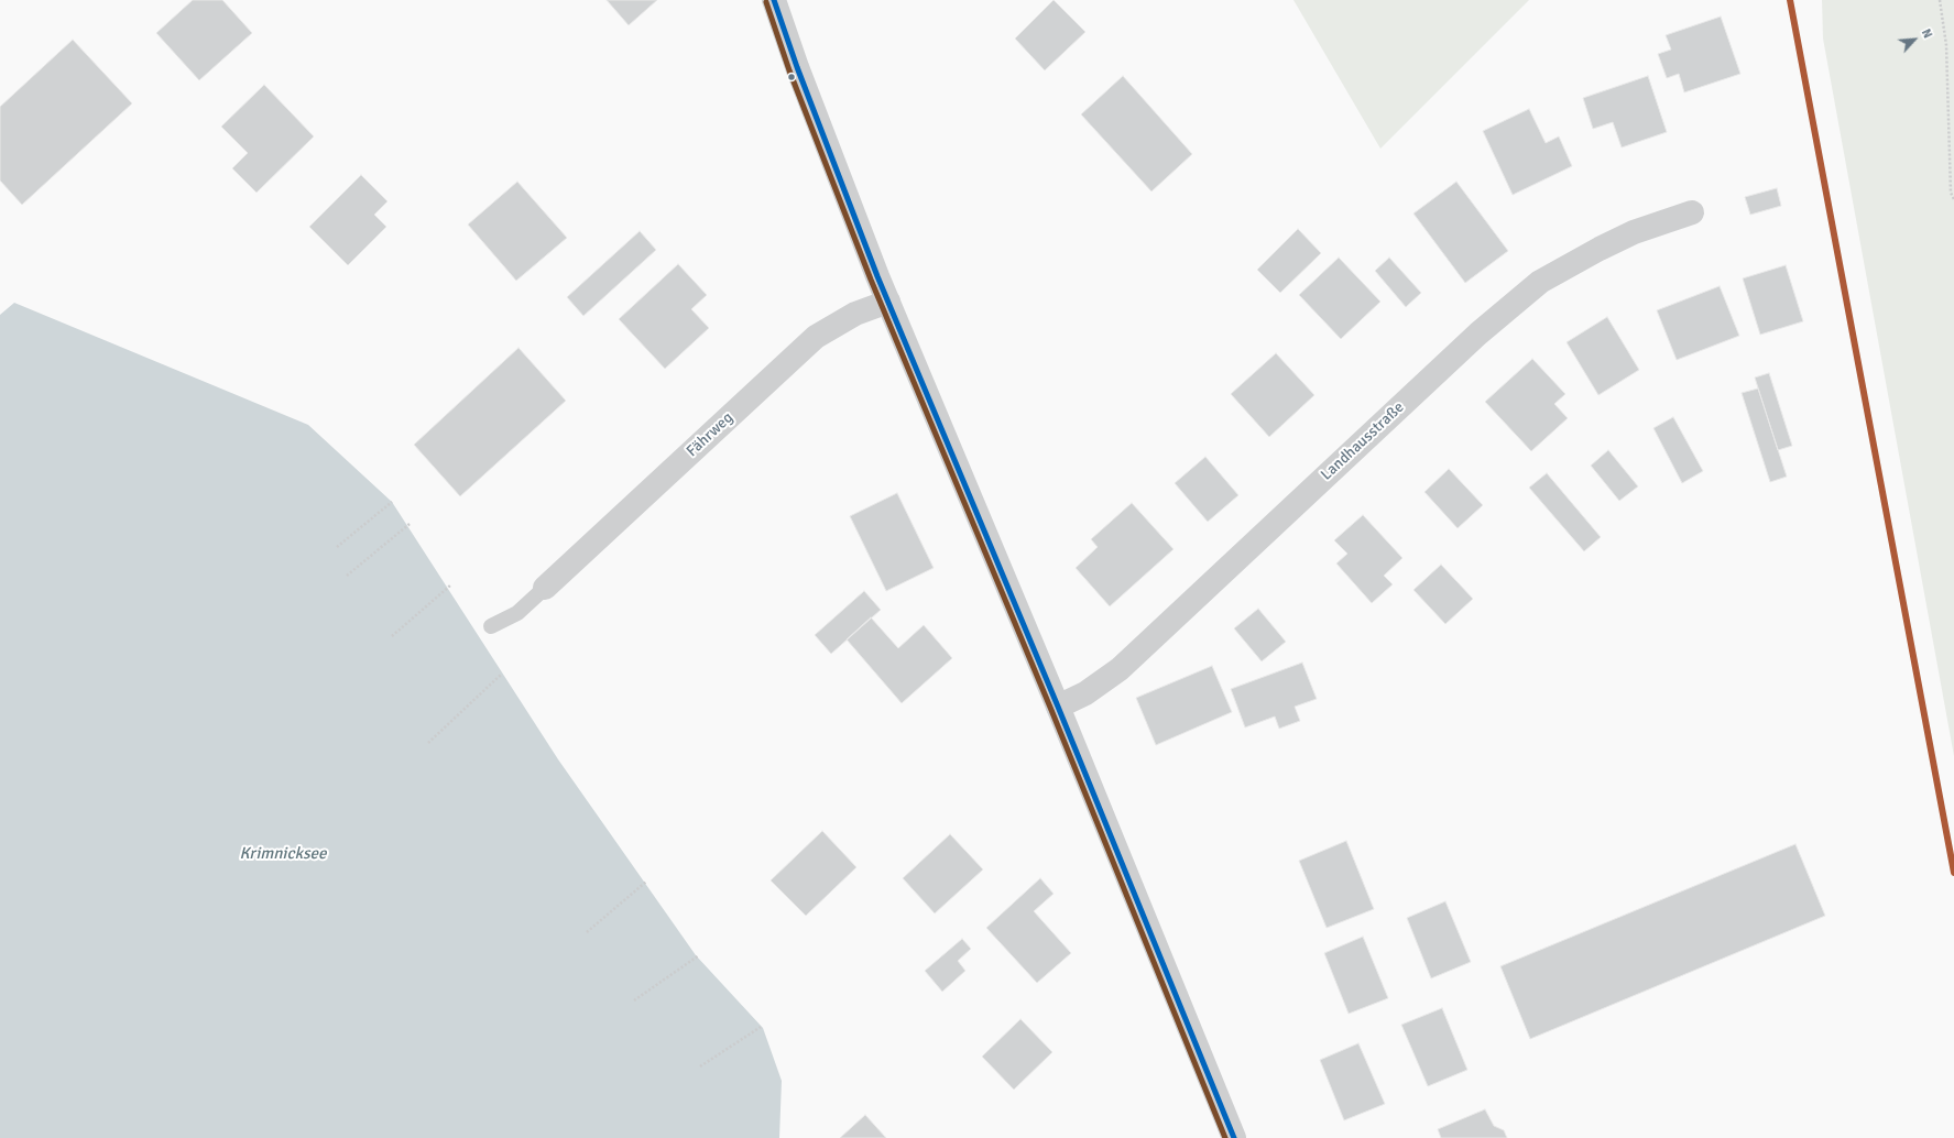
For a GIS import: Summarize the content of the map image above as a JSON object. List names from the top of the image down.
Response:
{
  "streets": {
    "street": ["Fährweg", "Landhausstraße"]
  },
  "water": ["Krimnicksee"],
  "north": "top right"
}
